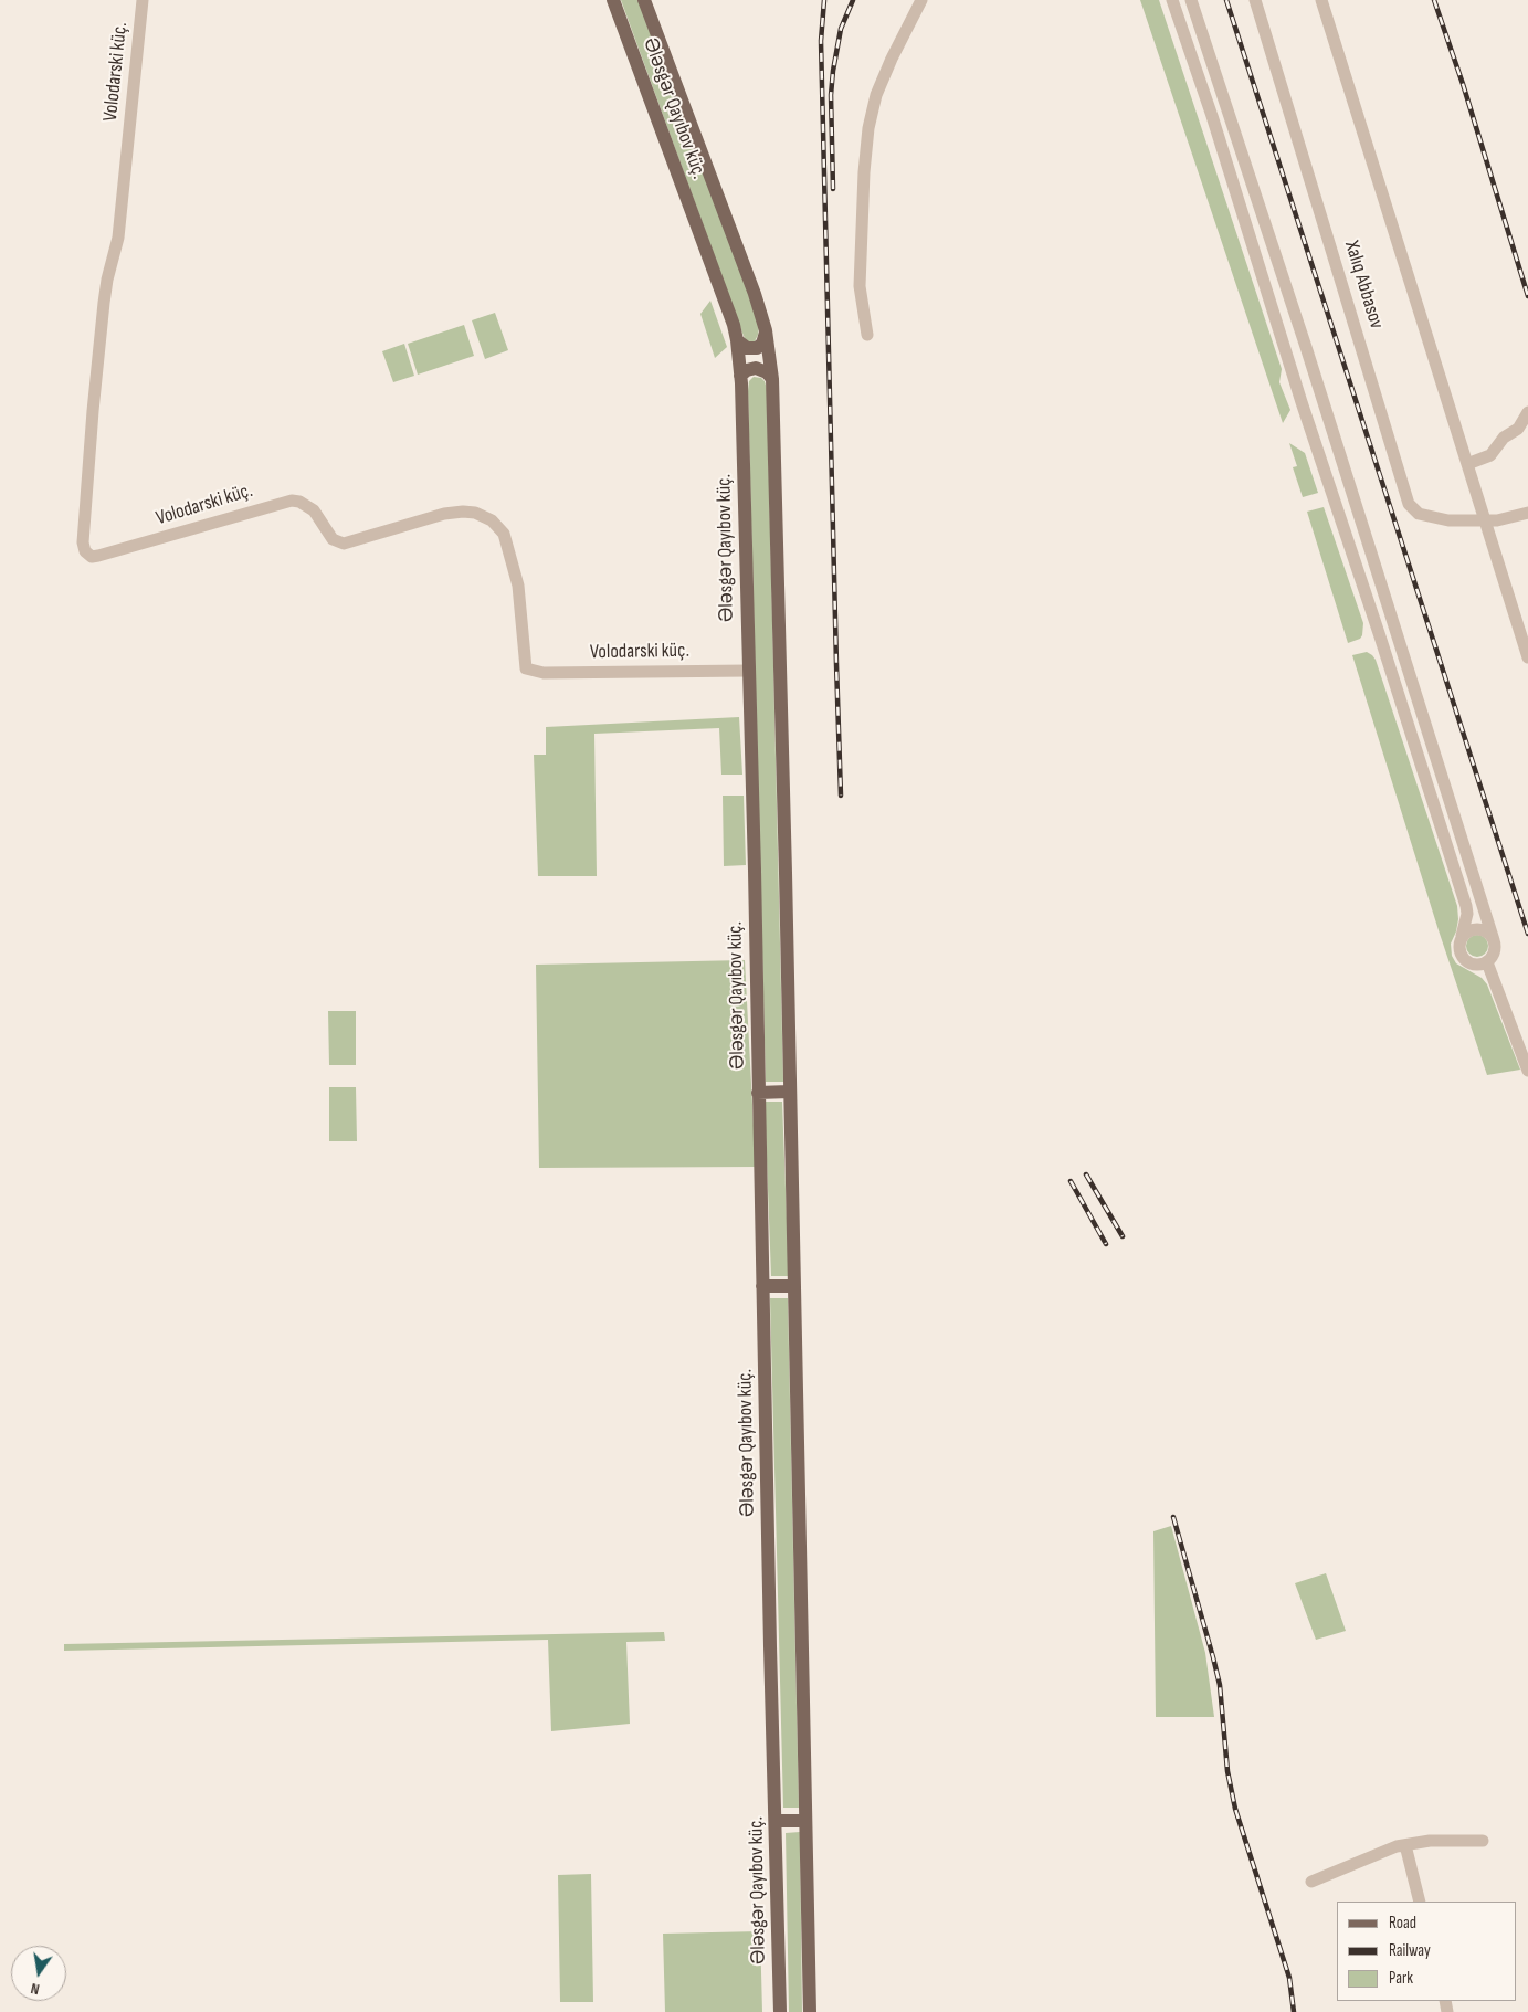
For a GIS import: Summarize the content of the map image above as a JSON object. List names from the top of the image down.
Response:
{
  "streets": {
    "main road": ["Ələsgər Qayıbov küç."],
    "street": ["Volodarski küç.", "Xalıq Abbasov"]
  },
  "crossings": [
    ["Volodarski küç.", "Ələsgər Qayıbov küç."]
  ],
  "legend": ["Road", "Railway", "Park"],
  "north": "bottom"
}
